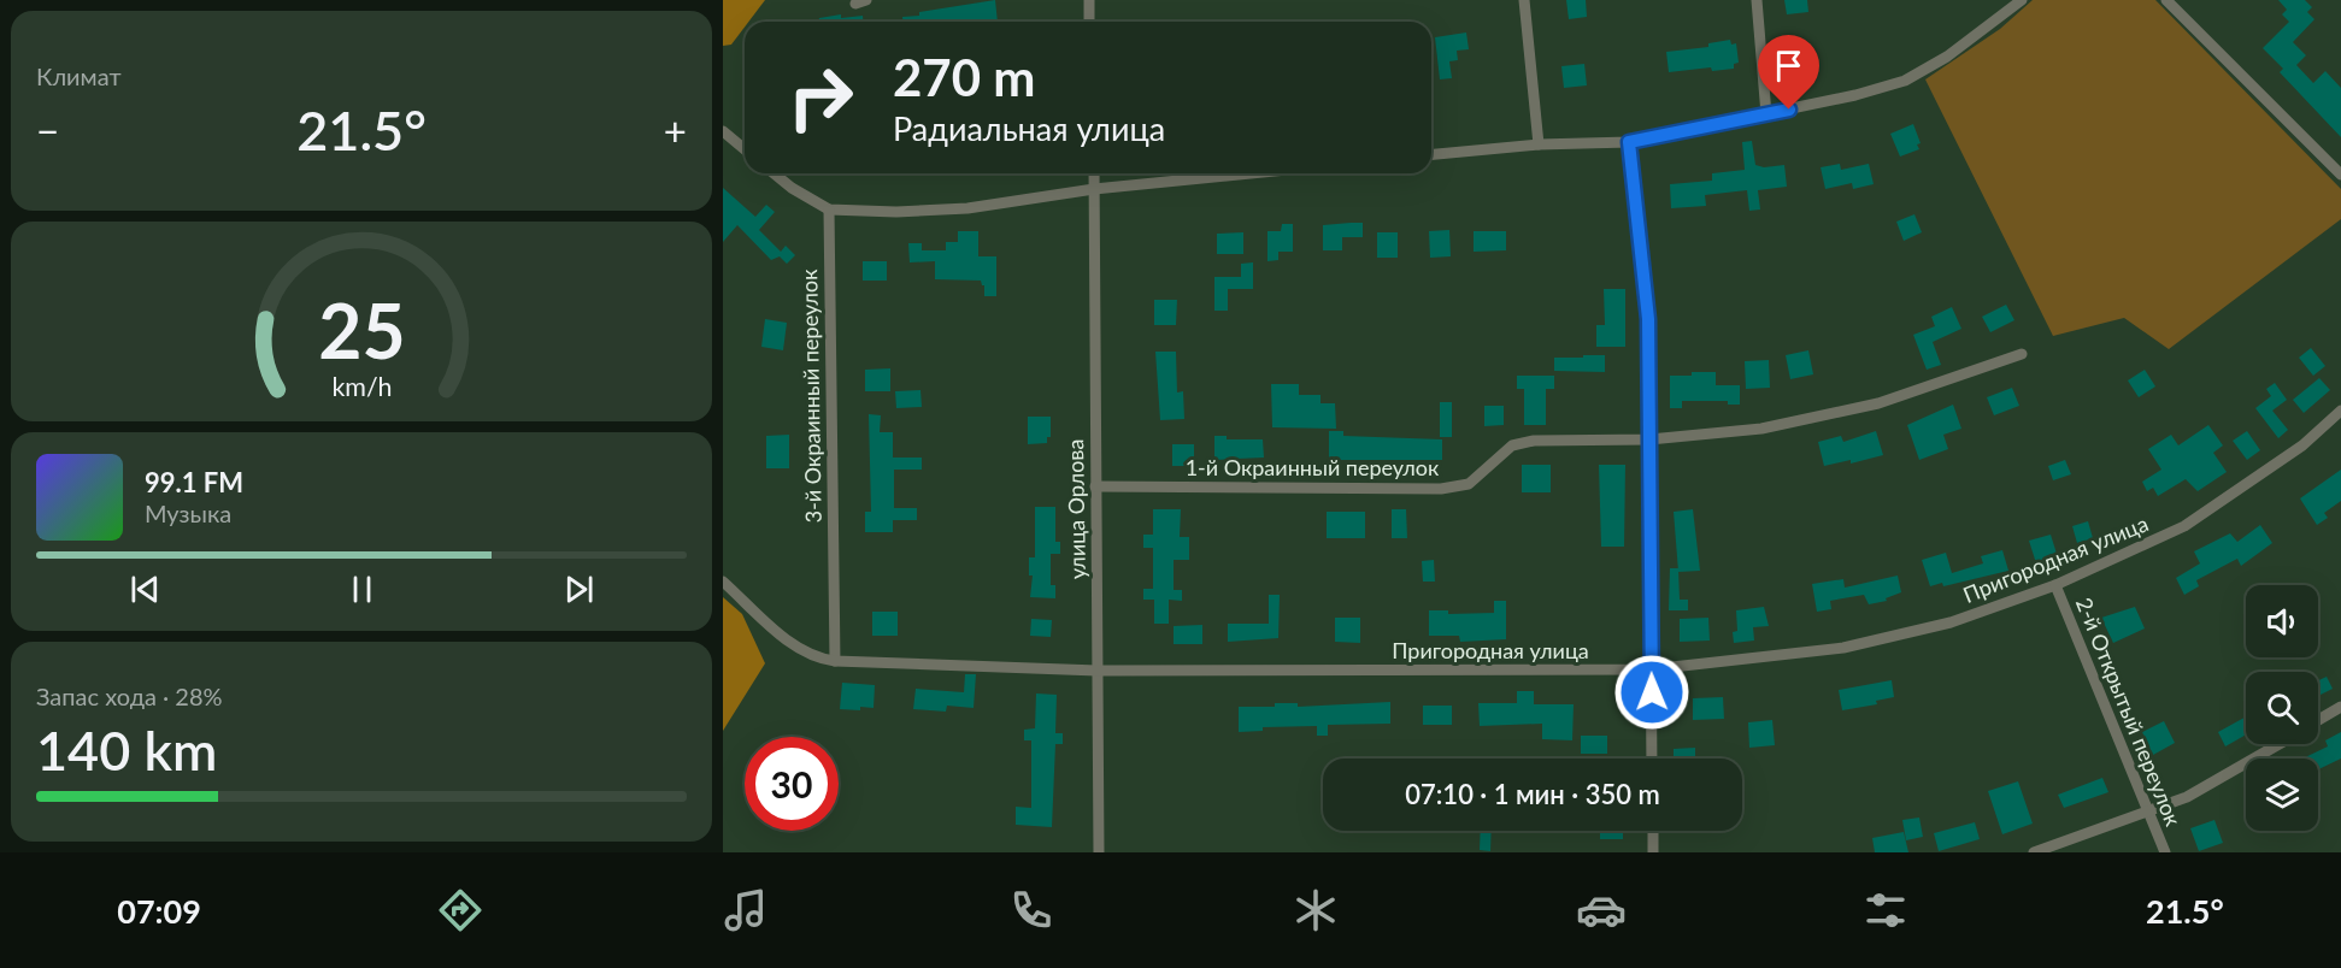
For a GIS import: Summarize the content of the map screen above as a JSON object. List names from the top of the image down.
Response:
{
  "streets": {
    "street": [
      "3-й Окраинный переулок",
      "1-й Окраинный переулок",
      "улица Орлова",
      "Пригородная улица",
      "2-й Открытый переулок"
    ]
  },
  "crossings": [
    ["1-й Окраинный переулок", "улица Орлова"],
    ["улица Орлова", "Пригородная улица"],
    ["Пригородная улица", "2-й Открытый переулок"]
  ],
  "page": {
    "tile": [
      "Климат",
      ["Запас хода · 28%", "140 km"]
    ],
    "turn": ["270 m", "Радиальная улица"],
    "heat": ["−", "21.5°", "+"],
    "song": ["99.1 FM", "Музыка"],
    "limit": "30",
    "trip": "07:10 · 1 мин · 350 m",
    "tabs": ["07:09", "21.5°"],
    "gauge": ["25", "km/h"]
  }
}
